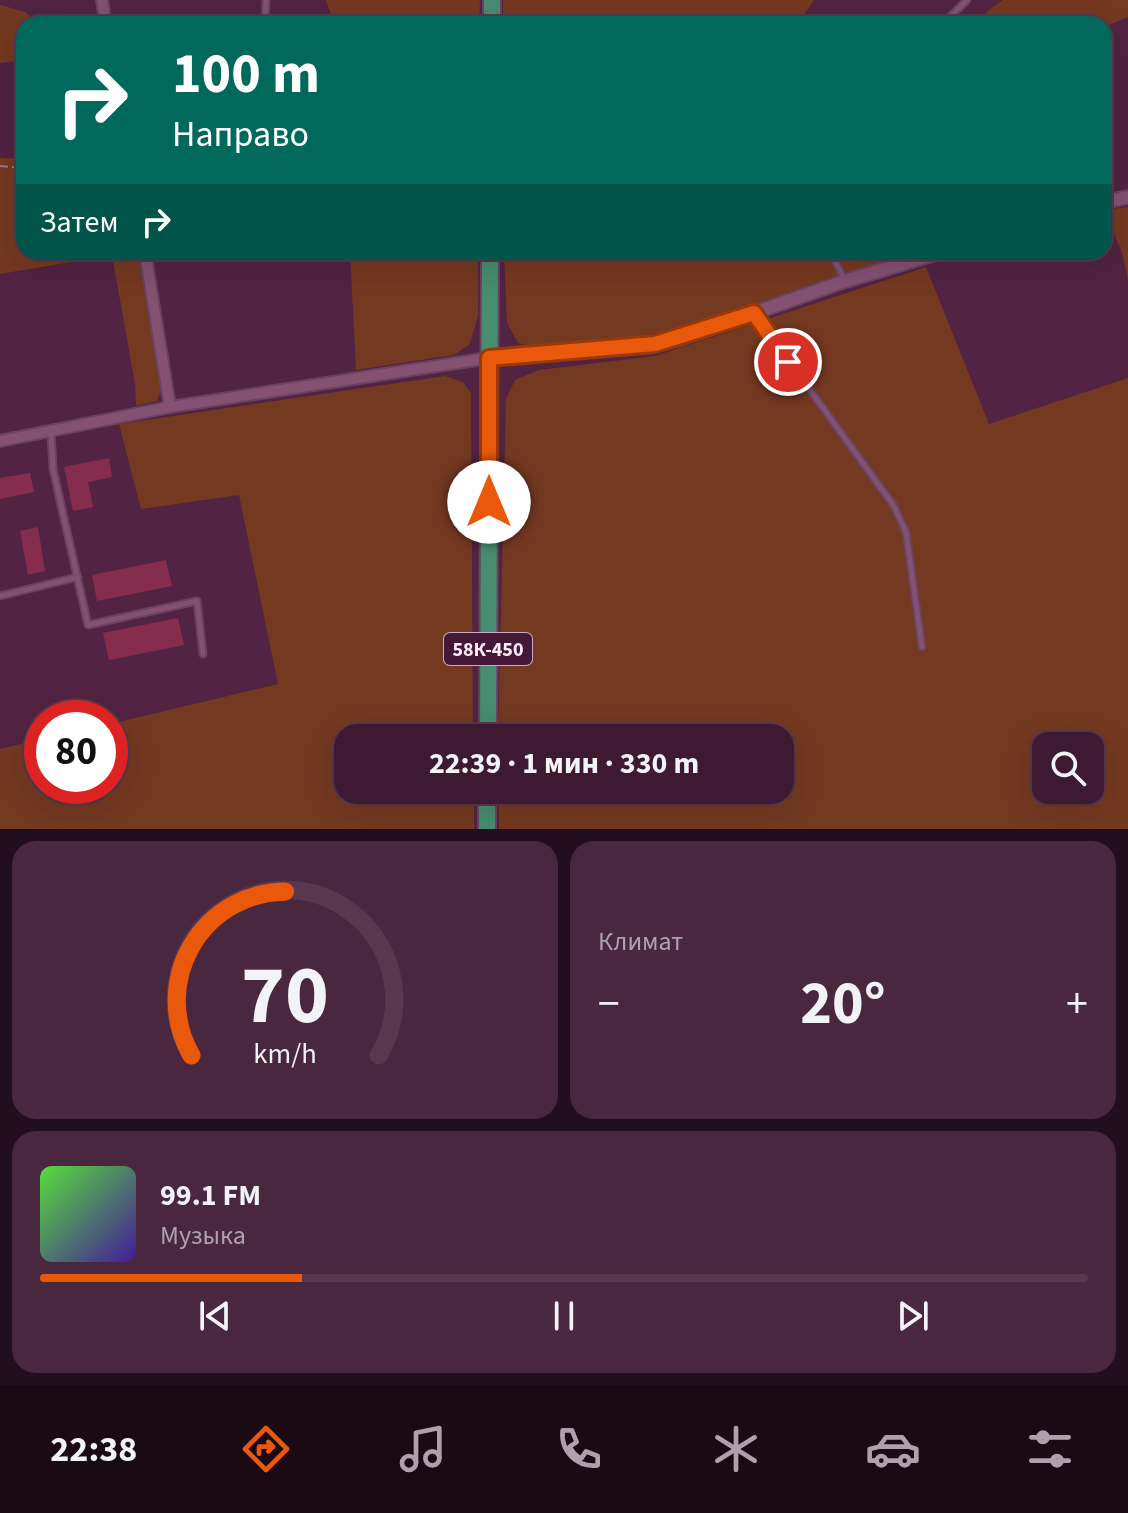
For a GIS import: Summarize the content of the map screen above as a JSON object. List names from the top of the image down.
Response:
{
  "streets": {
    "highway": ["58К-450"]
  },
  "page": {
    "turn": ["100 m", "Направо"],
    "then": "Затем",
    "limit": "80",
    "trip": "22:39 · 1 мин · 330 m",
    "tile": "Климат",
    "heat": ["−", "20°", "+"],
    "song": ["99.1 FM", "Музыка"],
    "tabs": "22:38",
    "gauge": ["70", "km/h"]
  }
}
